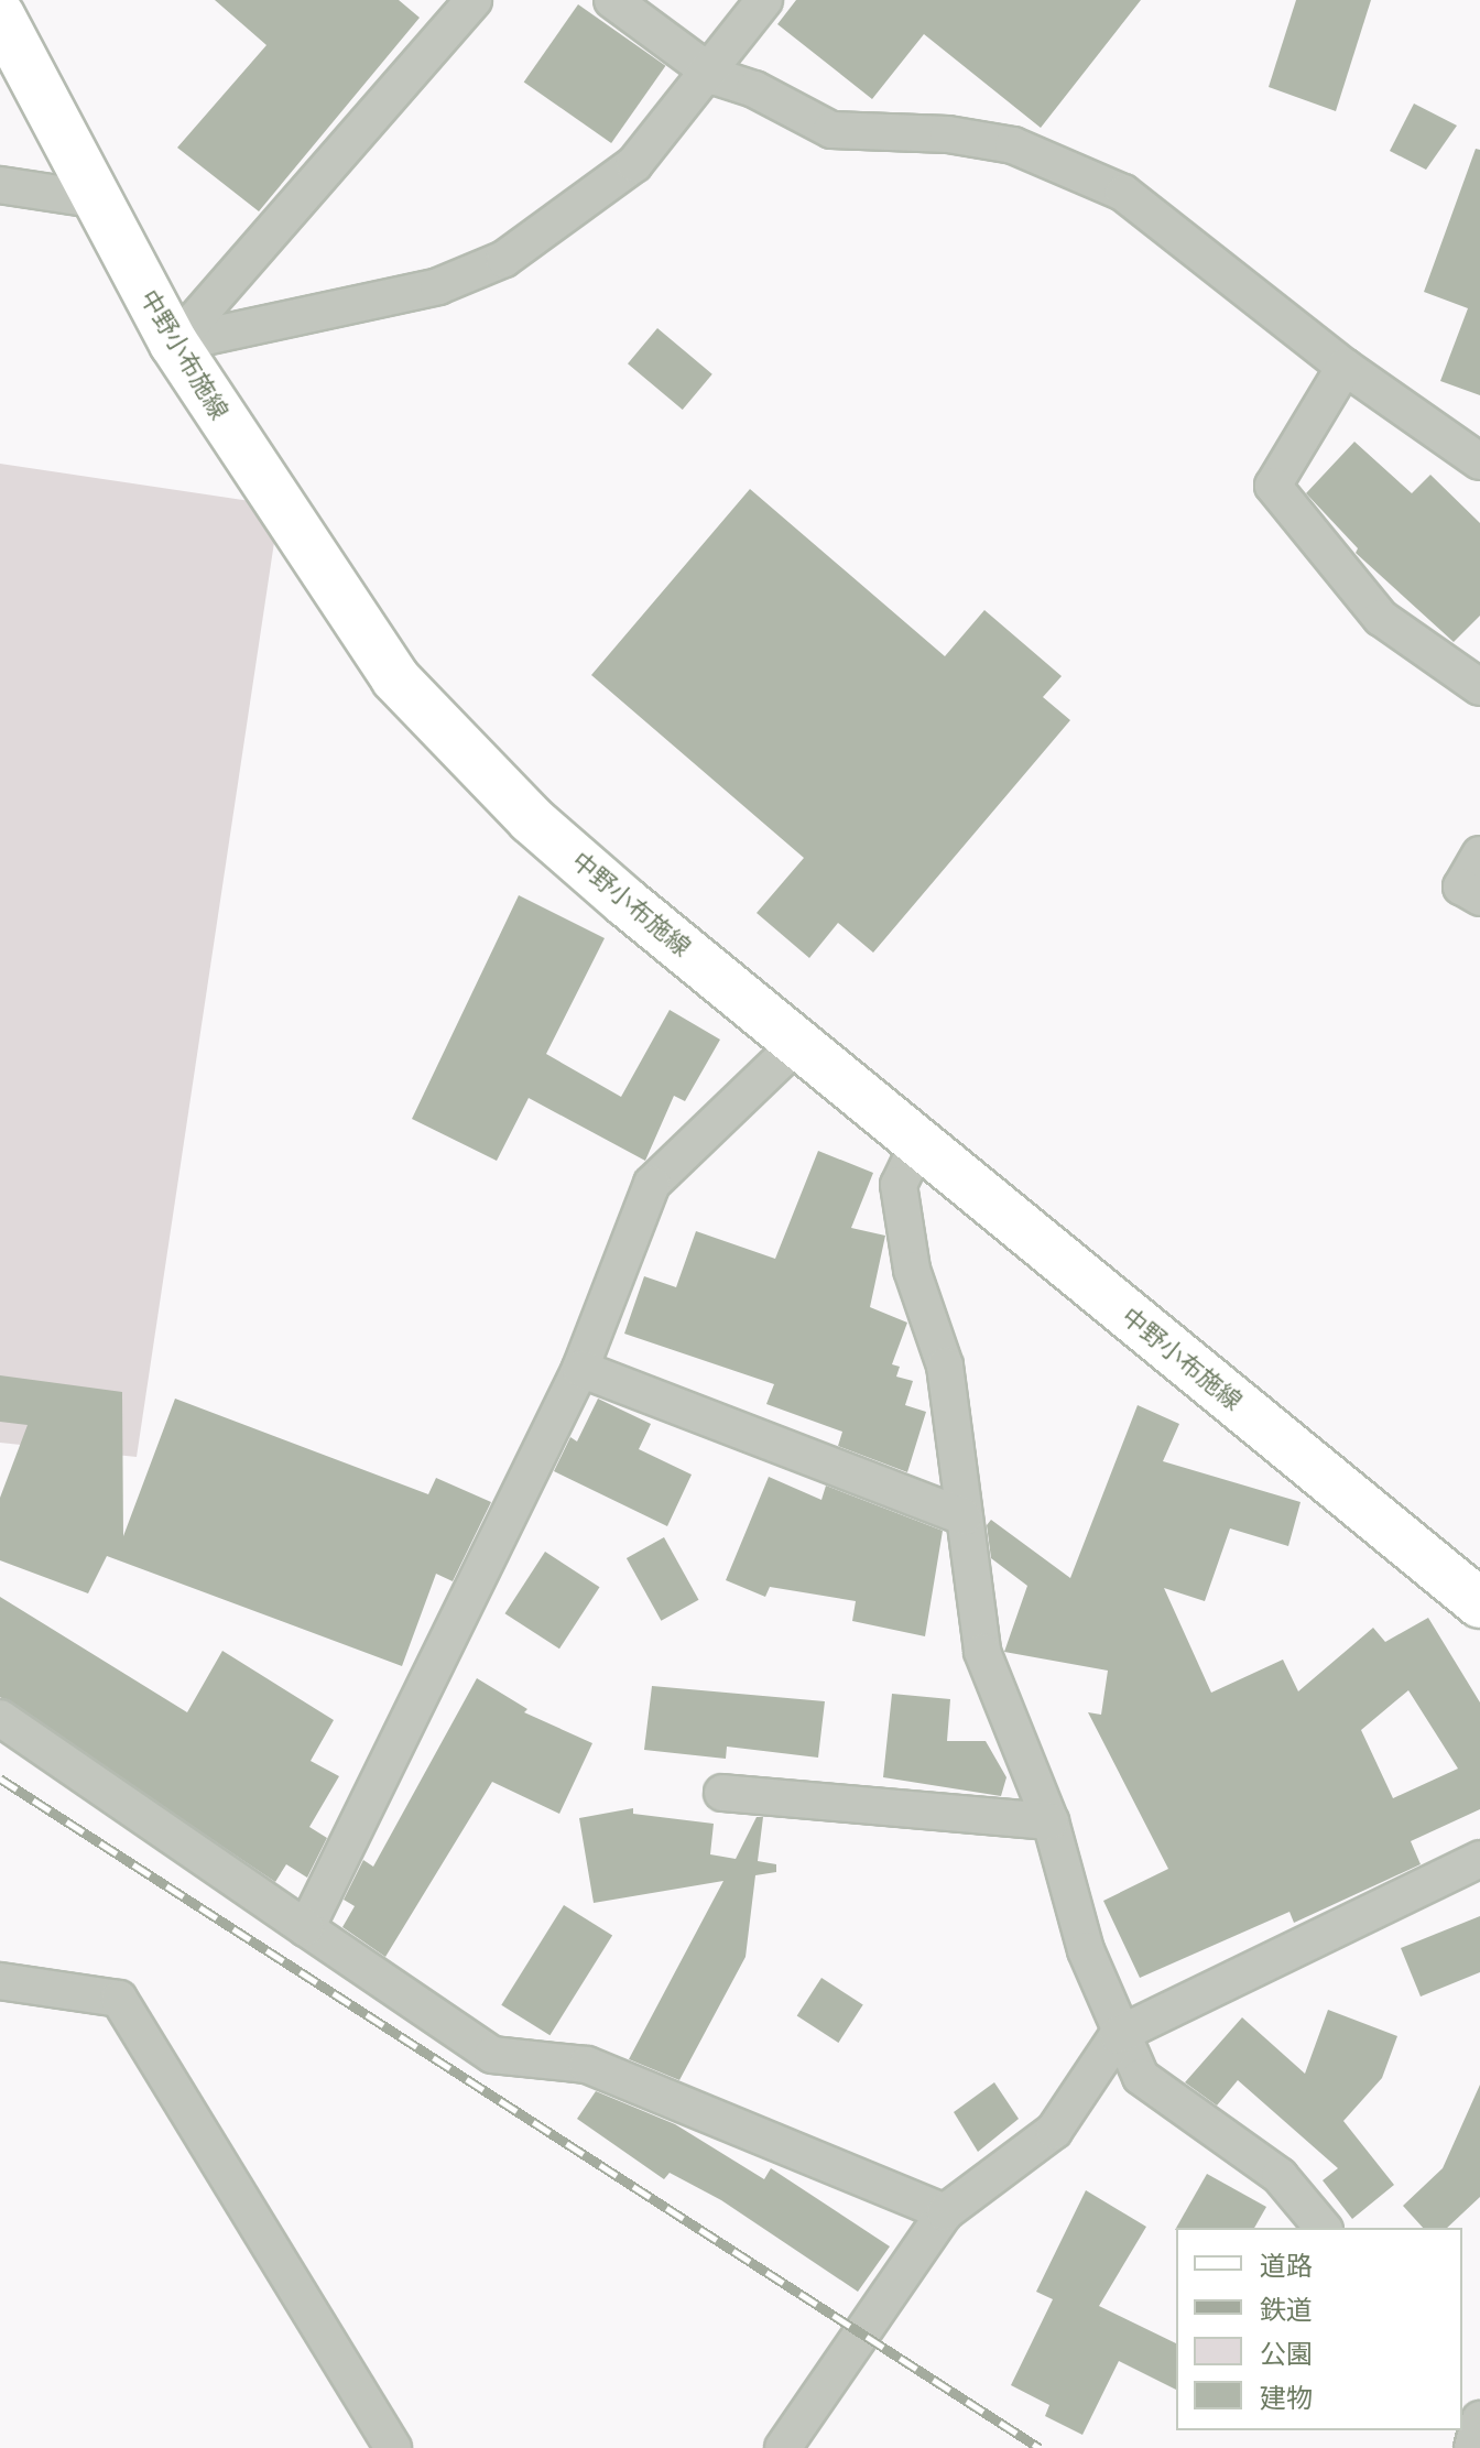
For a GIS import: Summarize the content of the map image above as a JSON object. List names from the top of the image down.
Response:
{
  "streets": {
    "main road": ["中野小布施線"]
  },
  "legend": [
    "道路",
    "鉄道",
    "公園",
    "建物"
  ]
}
